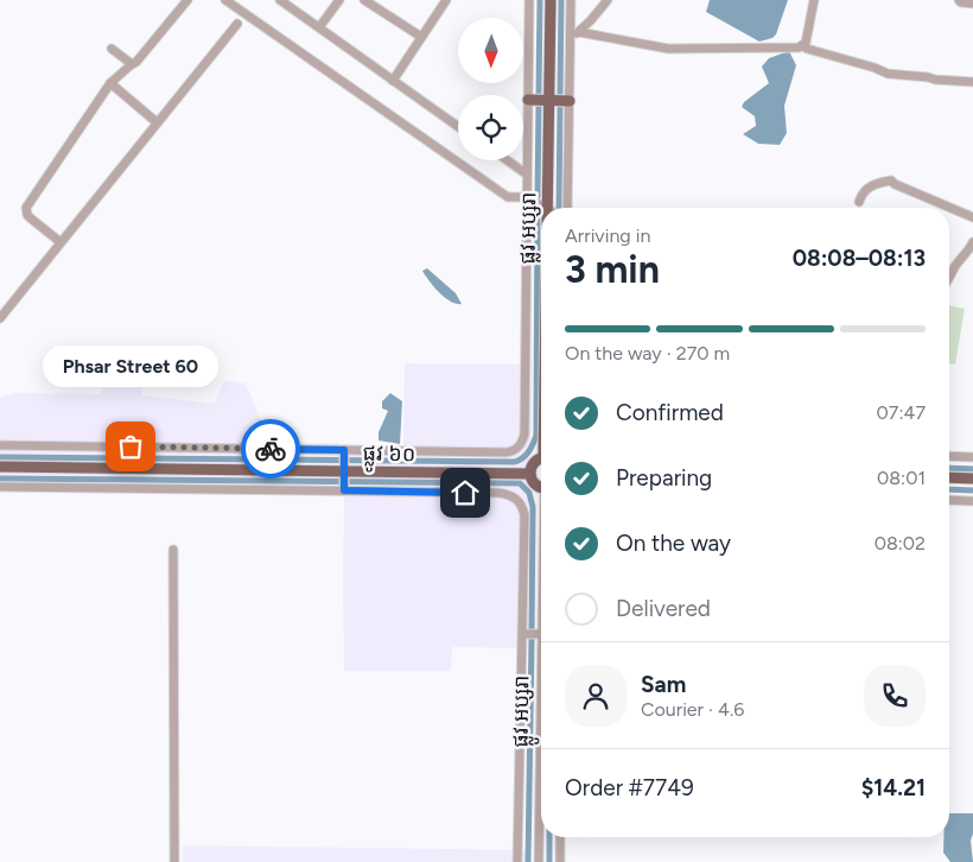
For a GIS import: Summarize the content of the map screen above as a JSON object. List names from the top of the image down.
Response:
{
  "streets": {
    "main road": ["ផ្លូវ អប្សរា", "ផ្លូវ ៦០"]
  },
  "places": ["Phsar Street 60"],
  "north": "bottom",
  "page": {
    "heading": ["3 min", "Arriving in", "08:08–08:13"],
    "panel": [
      "Sam",
      "Courier · 4.6",
      "Order #7749",
      "$14.21"
    ],
    "bar": "On the way · 270 m",
    "bubble": "Phsar Street 60",
    "list": [
      ["Confirmed", "07:47"],
      ["Preparing", "08:01"],
      ["On the way", "08:02"],
      "Delivered"
    ]
  }
}
